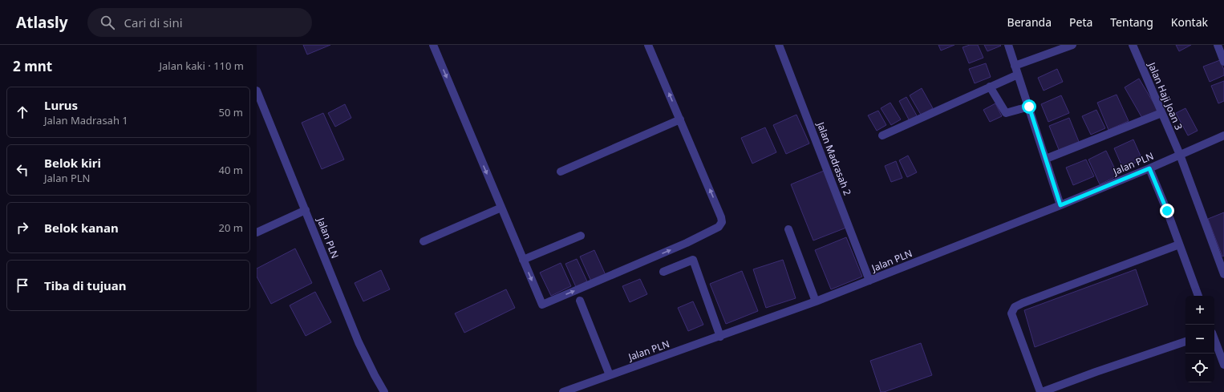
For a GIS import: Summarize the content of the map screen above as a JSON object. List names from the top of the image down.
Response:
{
  "streets": {
    "street": ["Jalan Haji Joan 3", "Jalan Madrasah 2", "Jalan PLN"]
  },
  "crossings": [
    ["Jalan Haji Joan 3", "Jalan PLN"],
    ["Jalan Madrasah 2", "Jalan PLN"]
  ],
  "page": {
    "header": "Atlasly",
    "search": "Cari di sini",
    "nav": [
      "Beranda",
      "Peta",
      "Tentang",
      "Kontak"
    ],
    "heading": ["2 mnt", "Jalan kaki · 110 m"],
    "list": [
      ["Lurus", "Jalan Madrasah 1", "50 m"],
      ["Belok kiri", "Jalan PLN", "40 m"],
      ["Belok kanan", "20 m"],
      "Tiba di tujuan"
    ],
    "map_buttons": ["+", "−"]
  }
}
